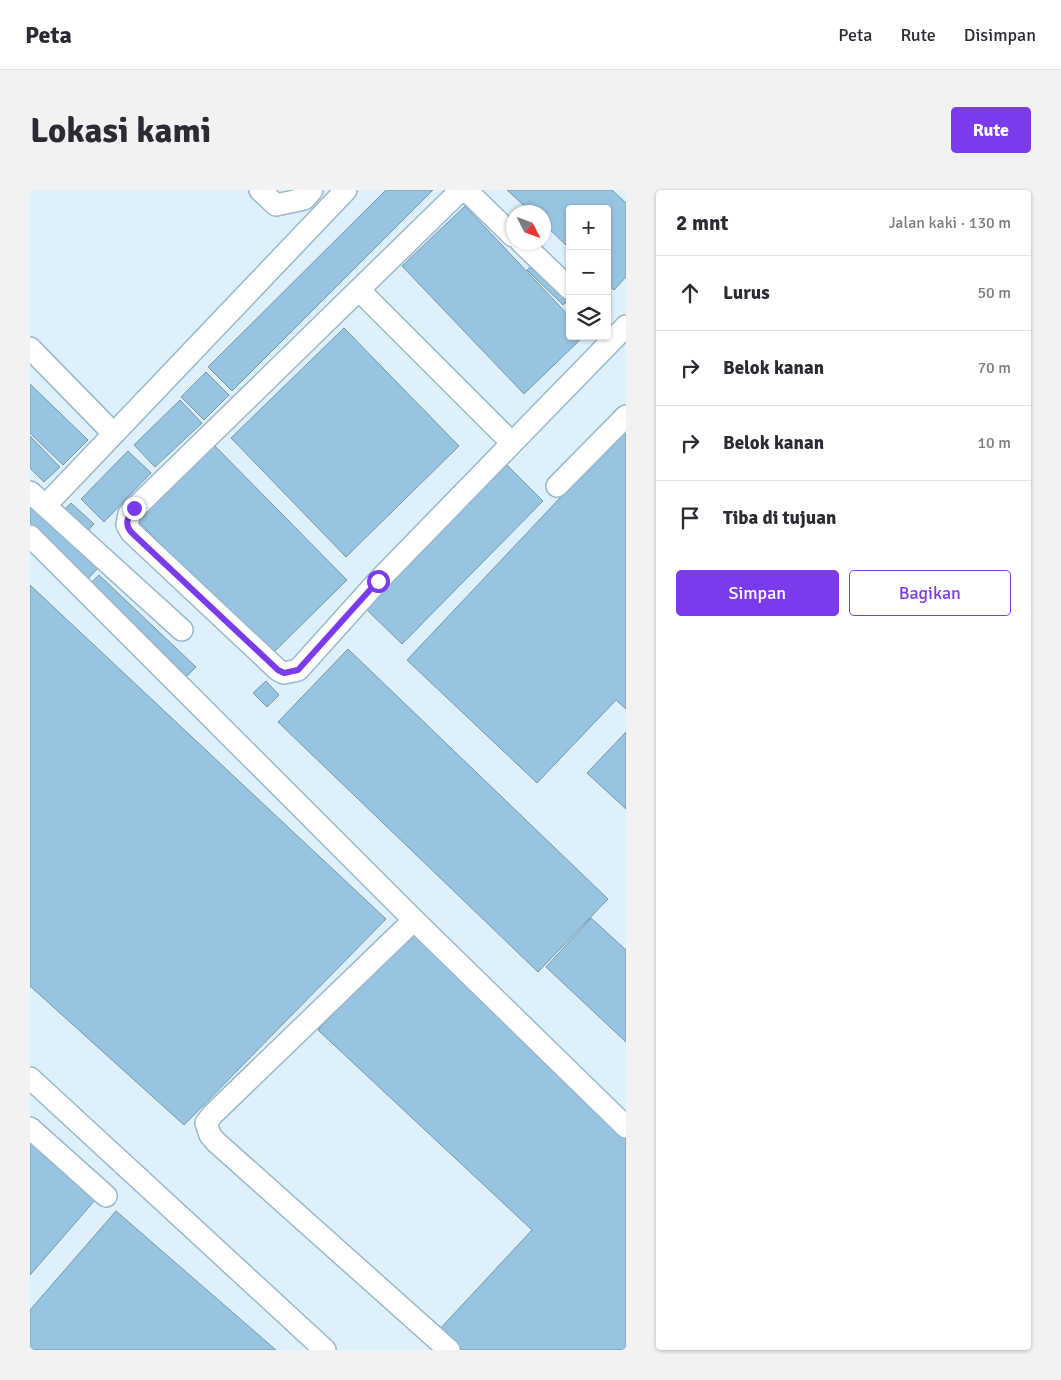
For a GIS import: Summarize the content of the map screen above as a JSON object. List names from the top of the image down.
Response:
{
  "north": "bottom right",
  "page": {
    "header": "Peta",
    "nav": ["Peta", "Rute", "Disimpan"],
    "buttons": [
      "Rute",
      ["Simpan", "Bagikan"]
    ],
    "title": "Lokasi kami",
    "heading": ["2 mnt", "Jalan kaki · 130 m"],
    "map_buttons": ["+", "−"],
    "list": [
      ["Lurus", "50 m"],
      ["Belok kanan", "70 m"],
      ["Belok kanan", "10 m"],
      "Tiba di tujuan"
    ]
  }
}
